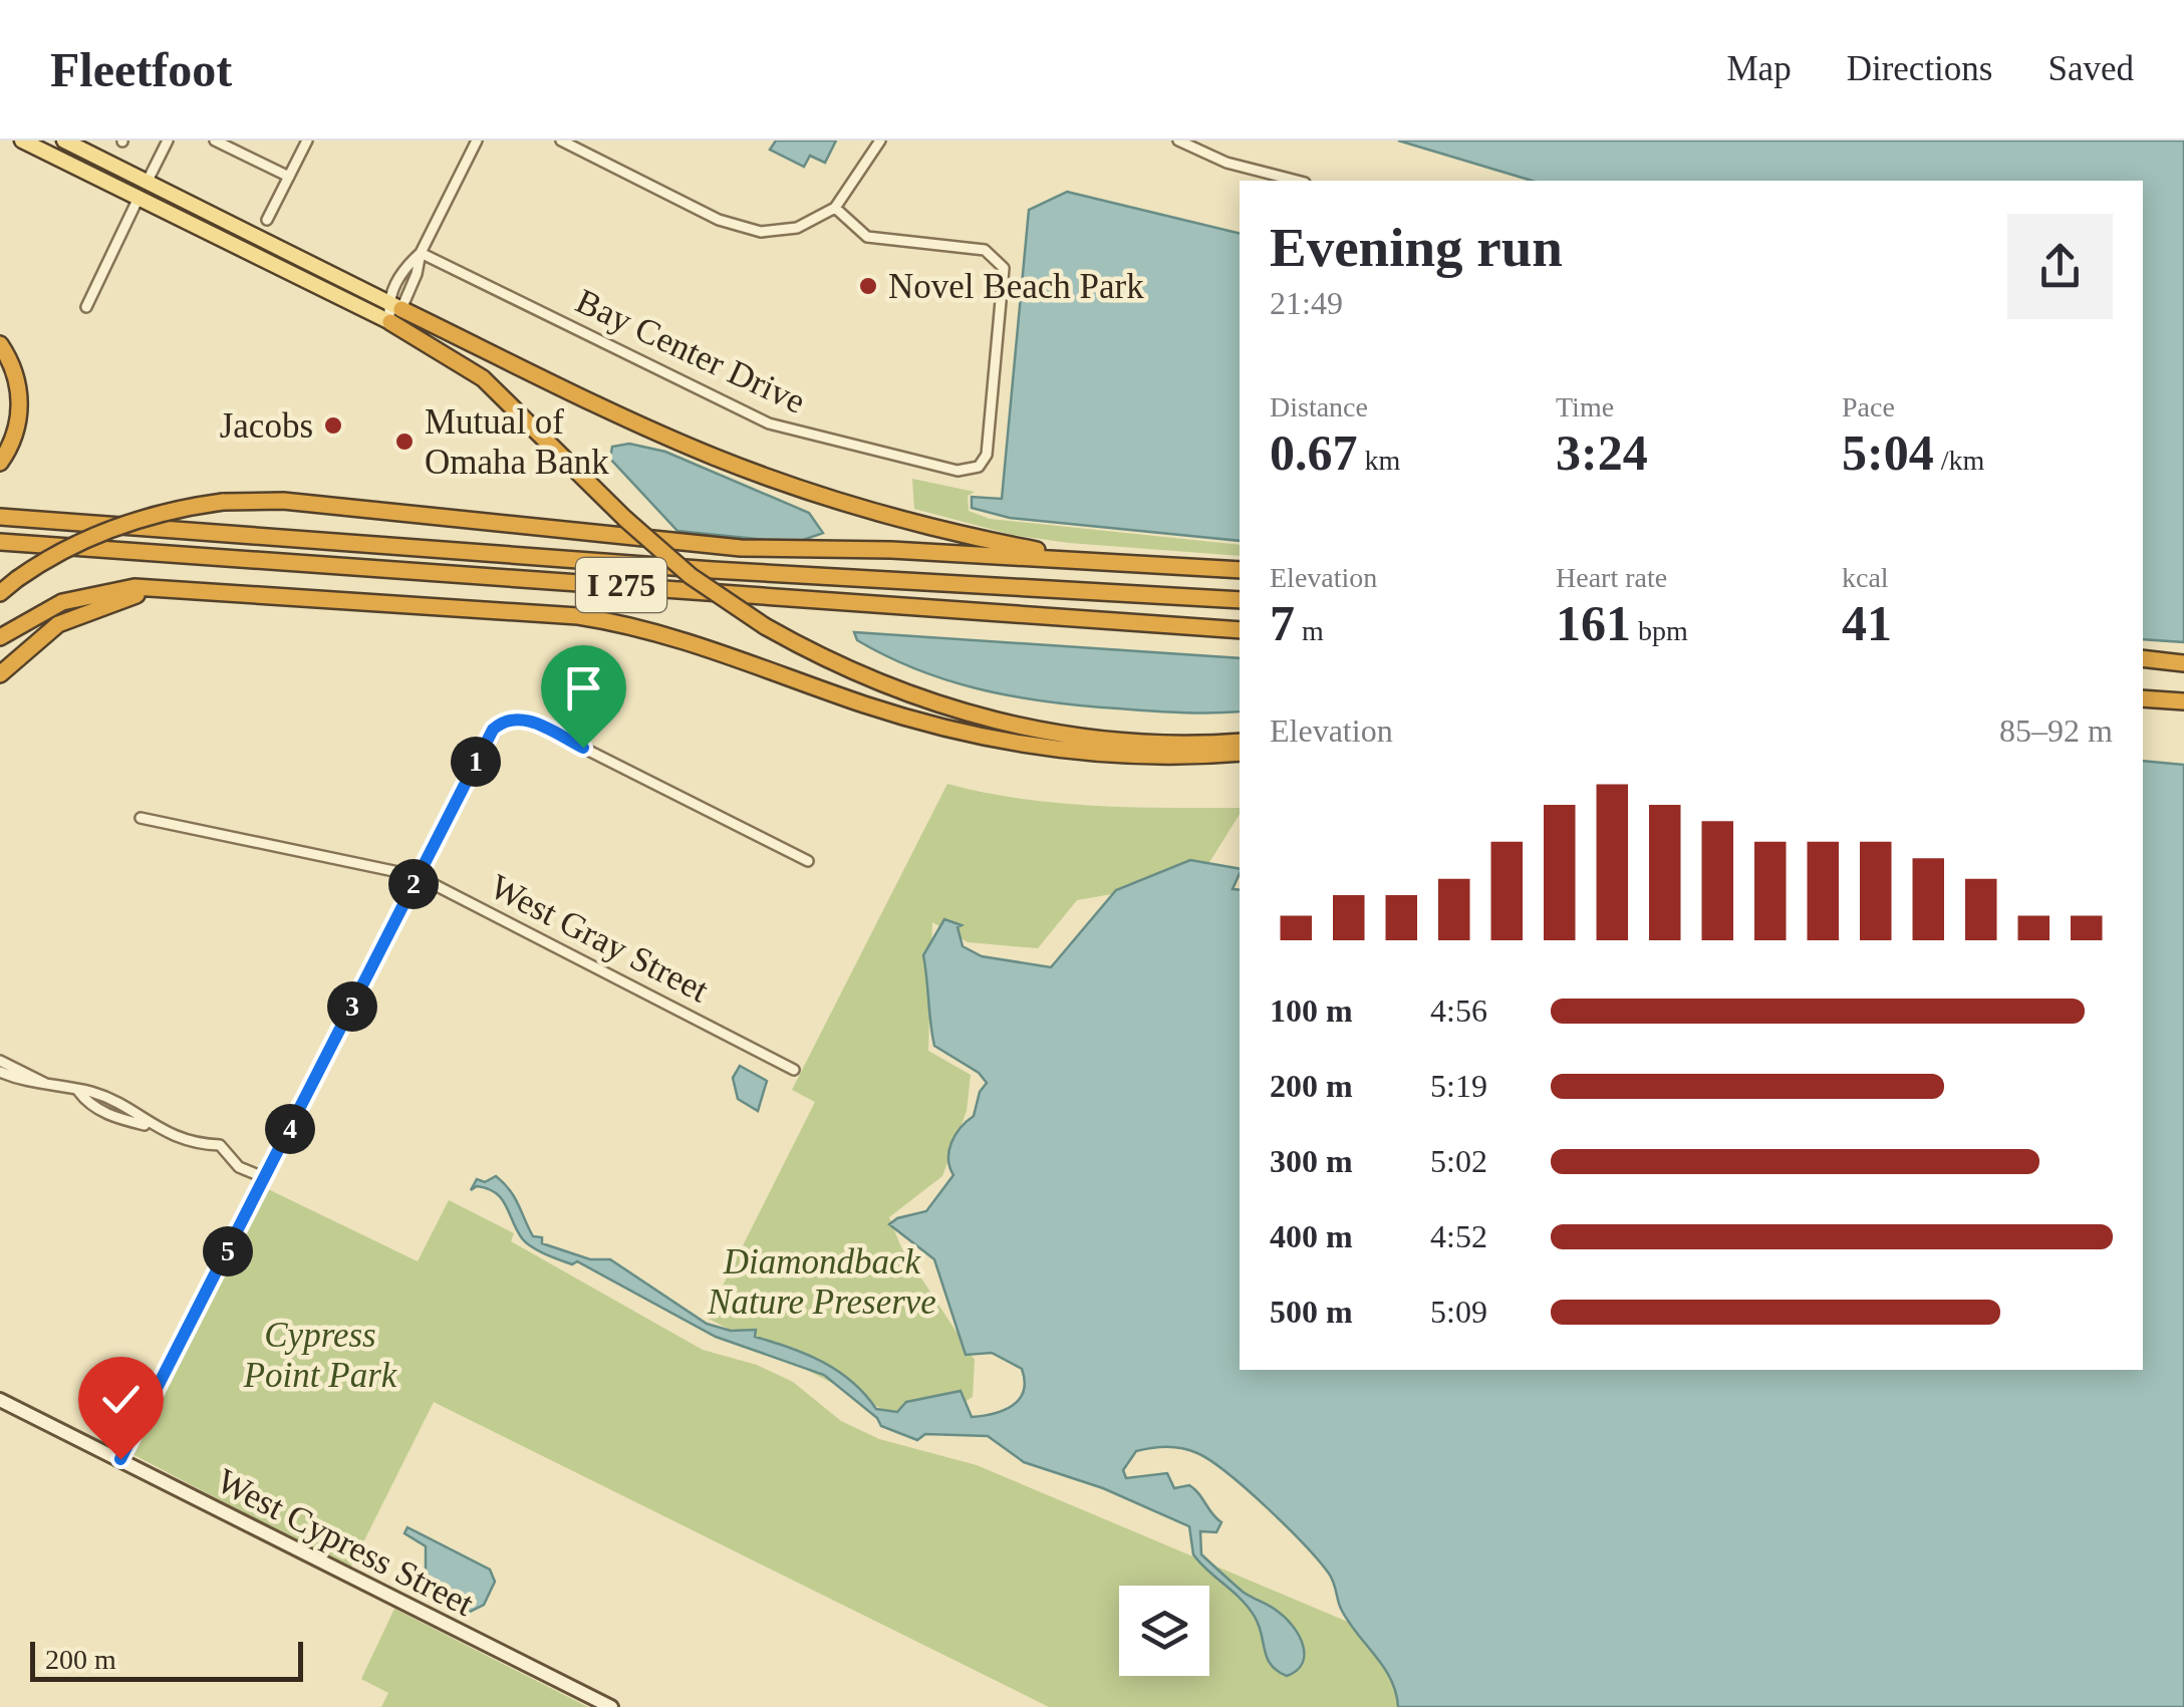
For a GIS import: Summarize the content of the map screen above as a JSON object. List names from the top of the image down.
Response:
{
  "streets": {
    "highway": ["I 275"],
    "street": ["Bay Center Drive", "West Gray Street", "West Cypress Street"]
  },
  "parks": ["Diamondback Nature Preserve", "Cypress Point Park"],
  "places": ["Novel Beach Park", "Jacobs", "Mutual of Omaha Bank"],
  "scale_bar": "200 m",
  "page": {
    "header": "Fleetfoot",
    "nav": ["Map", "Directions", "Saved"],
    "heading": ["Evening run", "21:49"],
    "stats": [
      ["Distance", "0.67 km"],
      ["Time", "3:24"],
      ["Pace", "5:04 /km"],
      ["Elevation", "7 m"],
      ["Heart rate", "161 bpm"],
      ["kcal", "41"]
    ],
    "chart": ["Elevation", "85–92 m"],
    "pins": [
      "1",
      "2",
      "3",
      "4",
      "5"
    ],
    "list": [
      {
        "name": "100 m",
        "note": "4:56"
      },
      {
        "name": "200 m",
        "note": "5:19"
      },
      {
        "name": "300 m",
        "note": "5:02"
      },
      {
        "name": "400 m",
        "note": "4:52"
      },
      {
        "name": "500 m",
        "note": "5:09"
      }
    ],
    "scale": "200 m"
  }
}
